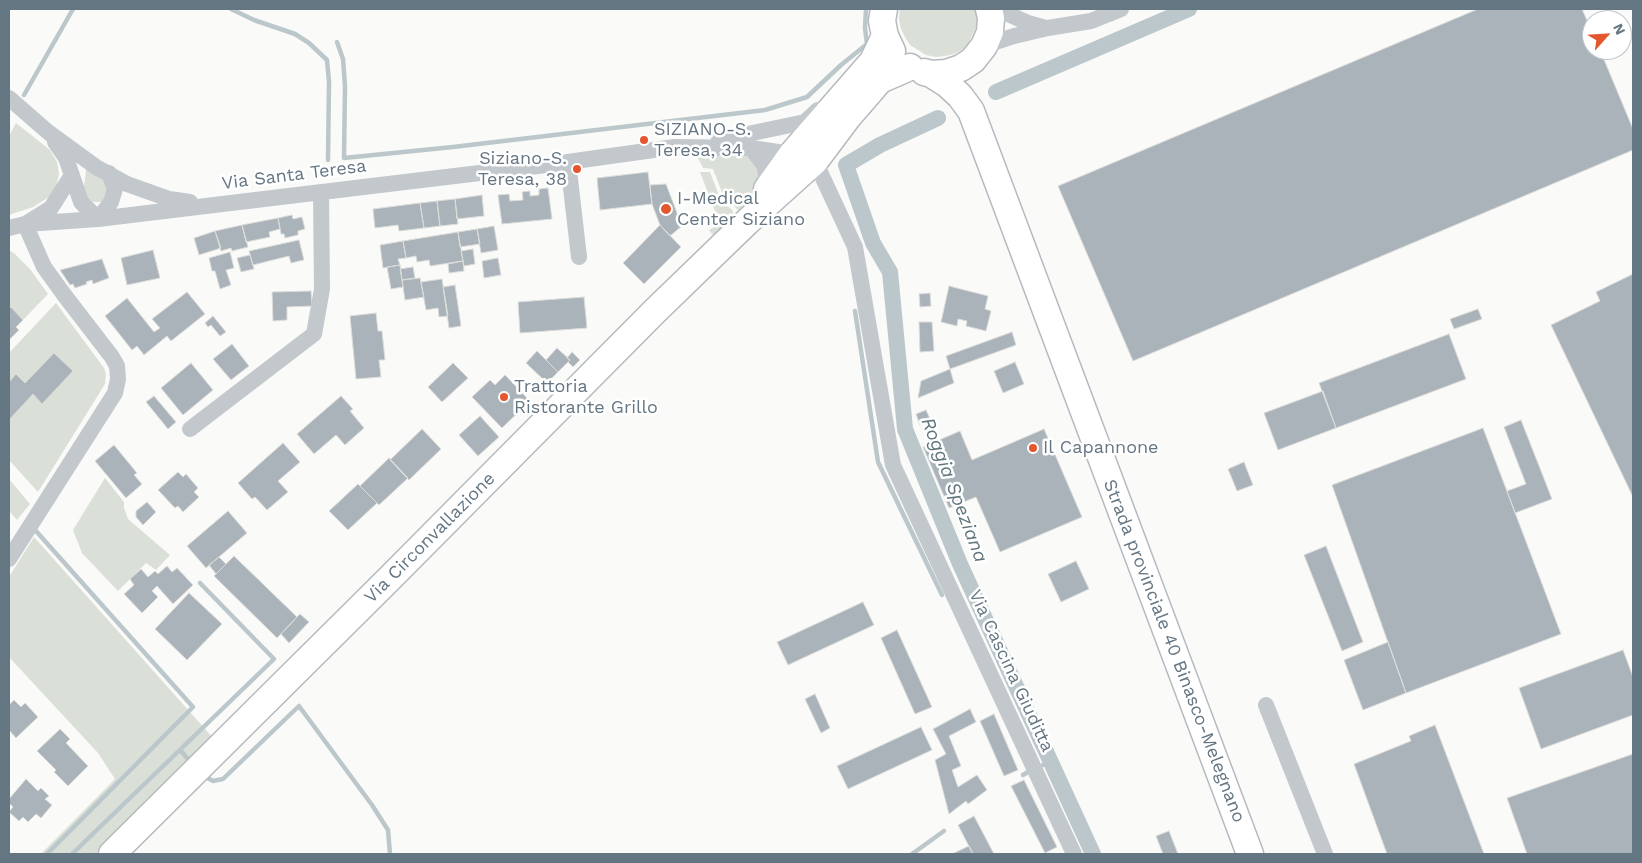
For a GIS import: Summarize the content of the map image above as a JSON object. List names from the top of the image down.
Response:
{
  "streets": {
    "main road": ["Via Circonvallazione", "Strada provinciale 40 Binasco-Melegnano"],
    "street": ["Via Santa Teresa", "Via Cascina Giuditta"]
  },
  "water": ["Roggia Speziana"],
  "places": [
    "SIZIANO-S. Teresa, 34",
    "Siziano-S. Teresa, 38",
    "I-Medical Center Siziano",
    "Trattoria Ristorante Grillo",
    "Il Capannone"
  ],
  "north": "top right"
}
